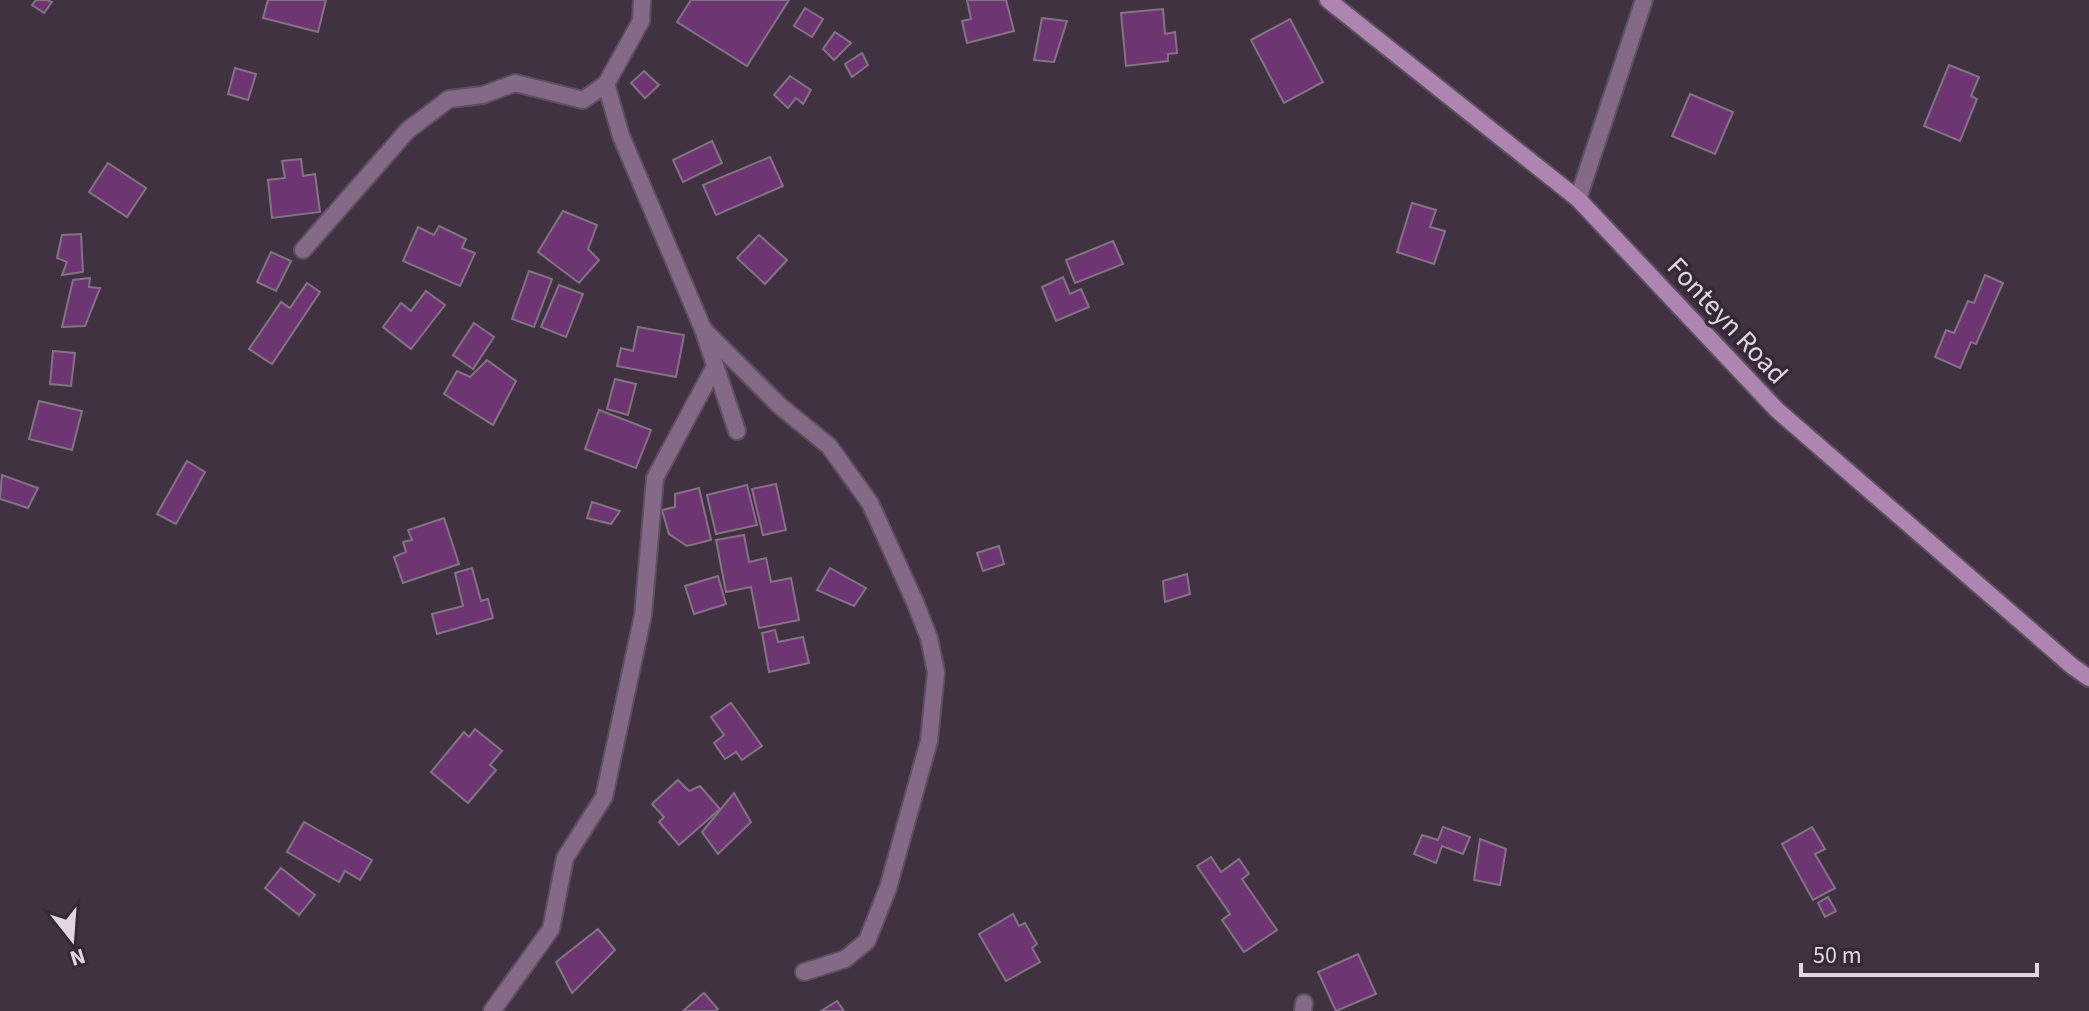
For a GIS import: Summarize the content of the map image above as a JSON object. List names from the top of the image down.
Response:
{
  "streets": {
    "street": ["Fonteyn Road"]
  },
  "scale_bar": "50 m",
  "north": "bottom"
}
